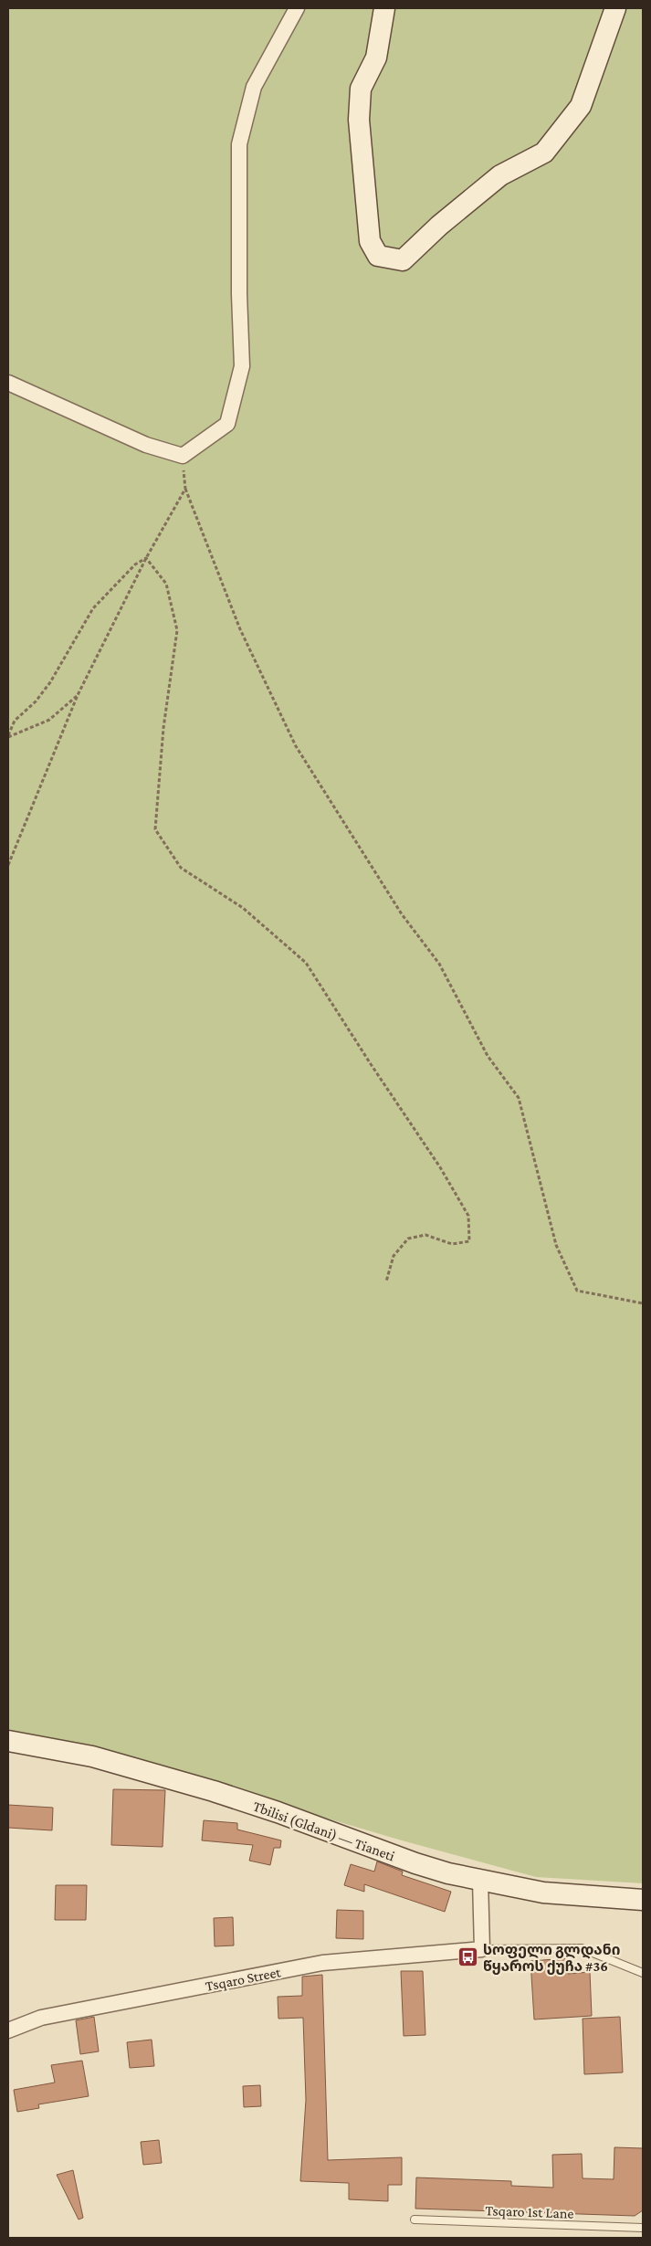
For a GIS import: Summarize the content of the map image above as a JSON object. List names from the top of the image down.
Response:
{
  "streets": {
    "main road": ["Tbilisi (Gldani) — Tianeti"],
    "street": ["Tsqaro Street"],
    "lane": ["Tsqaro 1st Lane"]
  },
  "places": {
    "bus stop": ["სოფელი გლდანი წყაროს ქუჩა #36"]
  }
}
